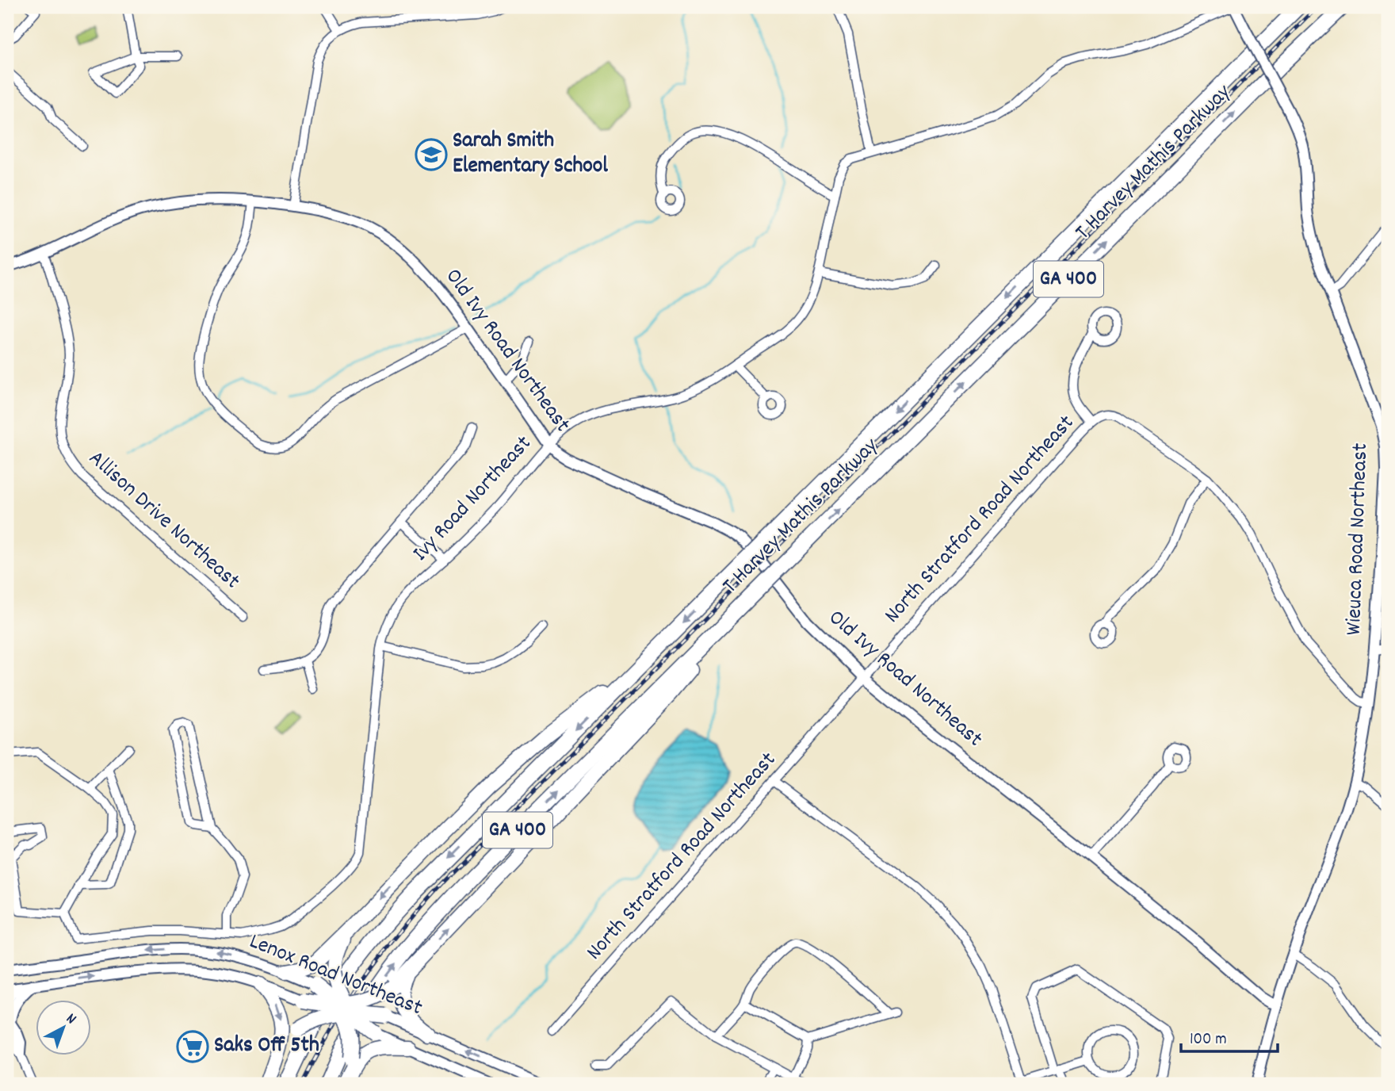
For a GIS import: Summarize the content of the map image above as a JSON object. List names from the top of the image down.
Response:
{
  "streets": {
    "highway": ["T Harvey Mathis Parkway", "GA 400"],
    "street": [
      "Old Ivy Road Northeast",
      "Ivy Road Northeast",
      "North Stratford Road Northeast",
      "Allison Drive Northeast",
      "Wieuca Road Northeast",
      "Lenox Road Northeast"
    ]
  },
  "crossings": [
    ["Old Ivy Road Northeast", "Ivy Road Northeast"],
    ["Old Ivy Road Northeast", "North Stratford Road Northeast"],
    ["Old Ivy Road Northeast", "Allison Drive Northeast"],
    ["Old Ivy Road Northeast", "Wieuca Road Northeast"],
    ["Ivy Road Northeast", "Wieuca Road Northeast"],
    ["North Stratford Road Northeast", "Wieuca Road Northeast"]
  ],
  "places": {
    "school or university": ["Sarah Smith Elementary School"],
    "supermarket": ["Saks Off 5th"]
  },
  "scale_bar": "100 m",
  "north": "top right"
}
